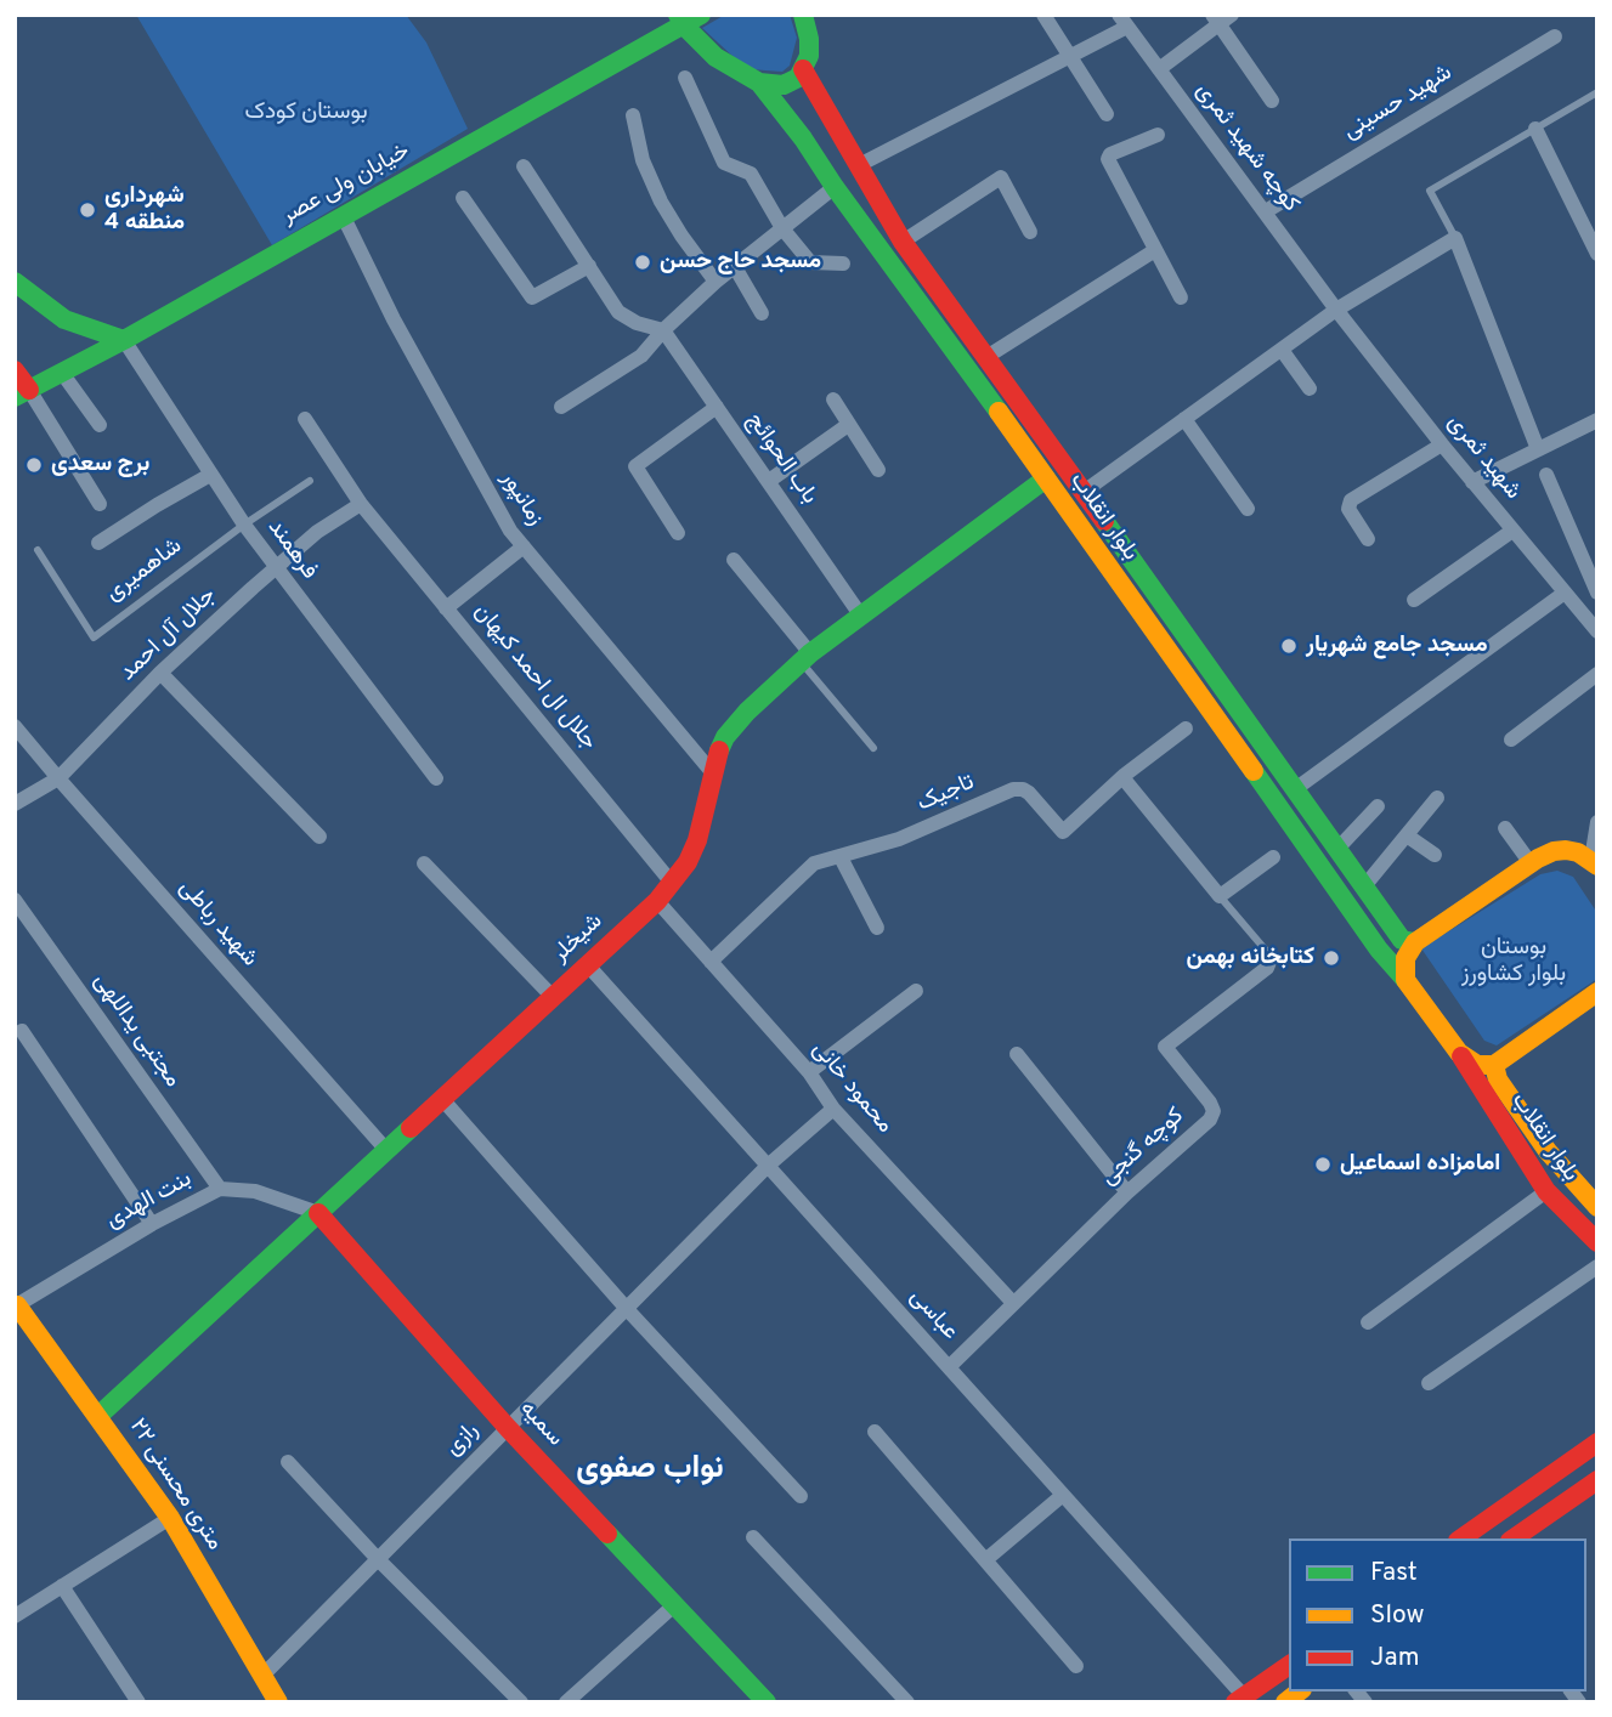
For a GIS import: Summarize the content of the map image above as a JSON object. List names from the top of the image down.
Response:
{
  "streets": {
    "main road": [
      "خیابان ولی عصر",
      "بلوار انقلاب",
      "شیخلر",
      "سمیه",
      "۲۲ متری محسنی"
    ],
    "street": [
      "شهید حسینی",
      "کوچه شهید ثمری",
      "شهید ثمری",
      "باب الحوائج",
      "زمانپور",
      "فرهمند",
      "جلال آل احمد",
      "جلال ال احمد کیهان",
      "تاجیک",
      "شهید رباطی",
      "مجتبی یداللهی",
      "محمود خانی",
      "کوچه گنجی",
      "بنت الهدی",
      "عباسی",
      "رازی"
    ],
    "lane": ["شاهمیری"]
  },
  "crossings": [
    ["شهید حسینی", "کوچه شهید ثمری"],
    ["کوچه شهید ثمری", "شهید ثمری"],
    ["خیابان ولی عصر", "زمانپور"],
    ["خیابان ولی عصر", "فرهمند"],
    ["باب الحوائج", "شیخلر"],
    ["زمانپور", "شیخلر"],
    ["بلوار انقلاب", "شیخلر"],
    ["فرهمند", "شاهمیری"],
    ["فرهمند", "جلال آل احمد"],
    ["جلال آل احمد", "جلال ال احمد کیهان"],
    ["جلال آل احمد", "شهید رباطی"],
    ["جلال ال احمد کیهان", "شیخلر"],
    ["تاجیک", "محمود خانی"],
    ["شهید رباطی", "شیخلر"],
    ["شیخلر", "محمود خانی"],
    ["شیخلر", "بنت الهدی"],
    ["شیخلر", "عباسی"],
    ["شیخلر", "سمیه"],
    ["شیخلر", "۲۲ متری محسنی"],
    ["مجتبی یداللهی", "بنت الهدی"],
    ["محمود خانی", "کوچه گنجی"],
    ["محمود خانی", "رازی"],
    ["کوچه گنجی", "عباسی"],
    ["بنت الهدی", "سمیه"],
    ["بنت الهدی", "۲۲ متری محسنی"],
    ["عباسی", "رازی"],
    ["سمیه", "رازی"],
    ["رازی", "۲۲ متری محسنی"]
  ],
  "districts": ["نواب صفوی"],
  "parks": ["بوستان کودک", "بوستان بلوار کشاورز"],
  "places": [
    "شهرداری منطقه 4",
    "مسجد حاج حسن",
    "برج سعدی",
    "مسجد جامع شهریار",
    "کتابخانه بهمن",
    "امامزاده اسماعیل"
  ],
  "legend": ["Fast", "Slow", "Jam"]
}
